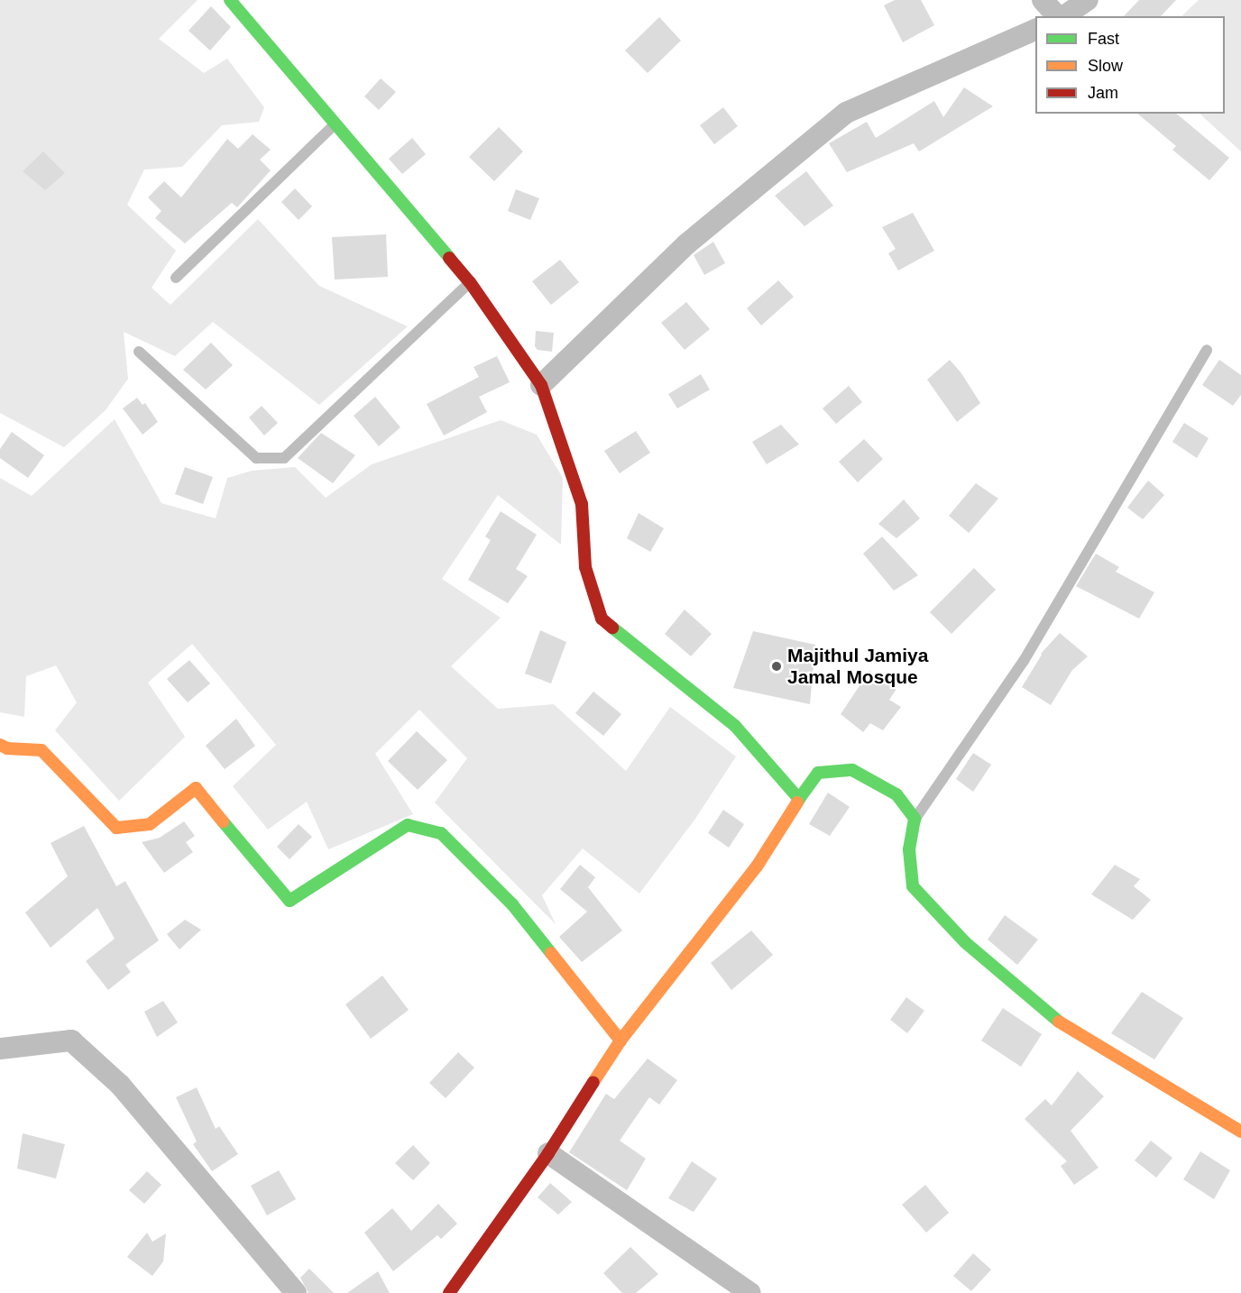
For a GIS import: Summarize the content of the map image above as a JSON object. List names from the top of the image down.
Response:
{
  "places": ["Majithul Jamiya Jamal Mosque"],
  "legend": ["Fast", "Slow", "Jam"]
}
